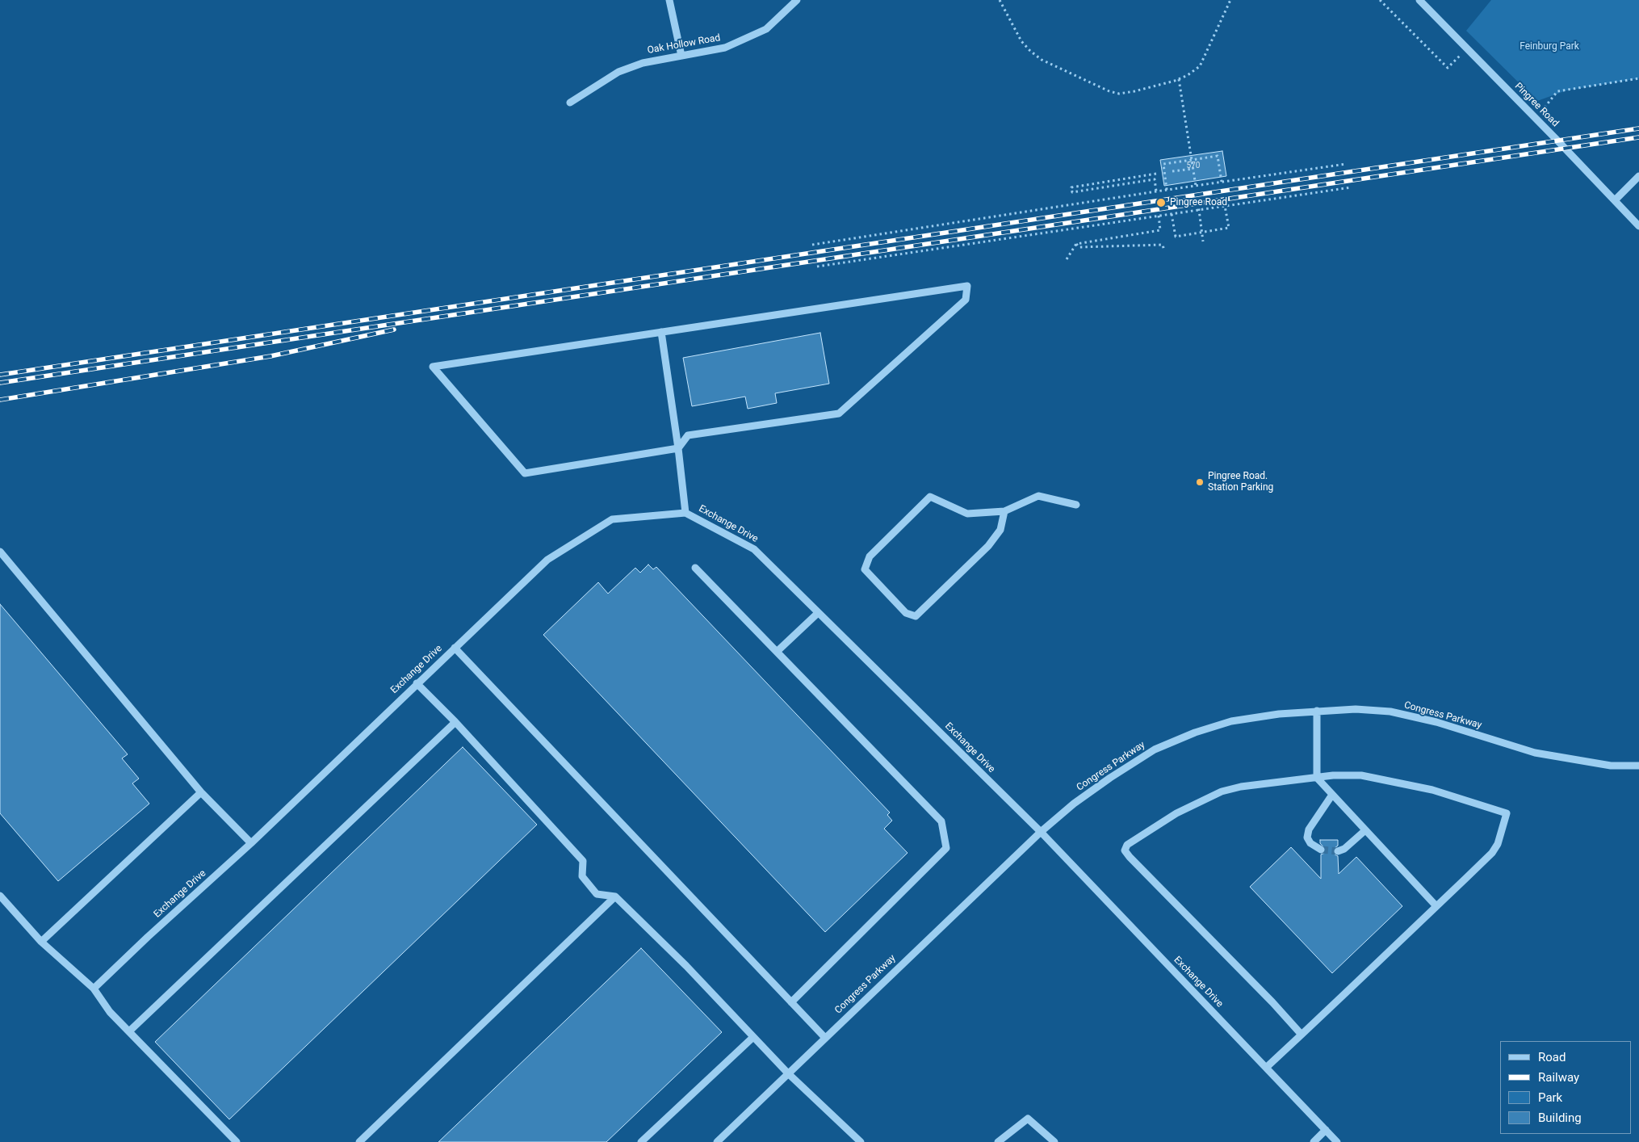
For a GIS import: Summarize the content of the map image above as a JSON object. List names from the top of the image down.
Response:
{
  "streets": {
    "street": [
      "Oak Hollow Road",
      "Pingree Road",
      "Exchange Drive",
      "Congress Parkway"
    ]
  },
  "crossings": [
    ["Exchange Drive", "Congress Parkway"]
  ],
  "parks": ["Feinburg Park"],
  "places": ["Pingree Road", "Pingree Road. Station Parking"],
  "house_numbers": ["570"],
  "legend": [
    "Road",
    "Railway",
    "Park",
    "Building"
  ]
}
